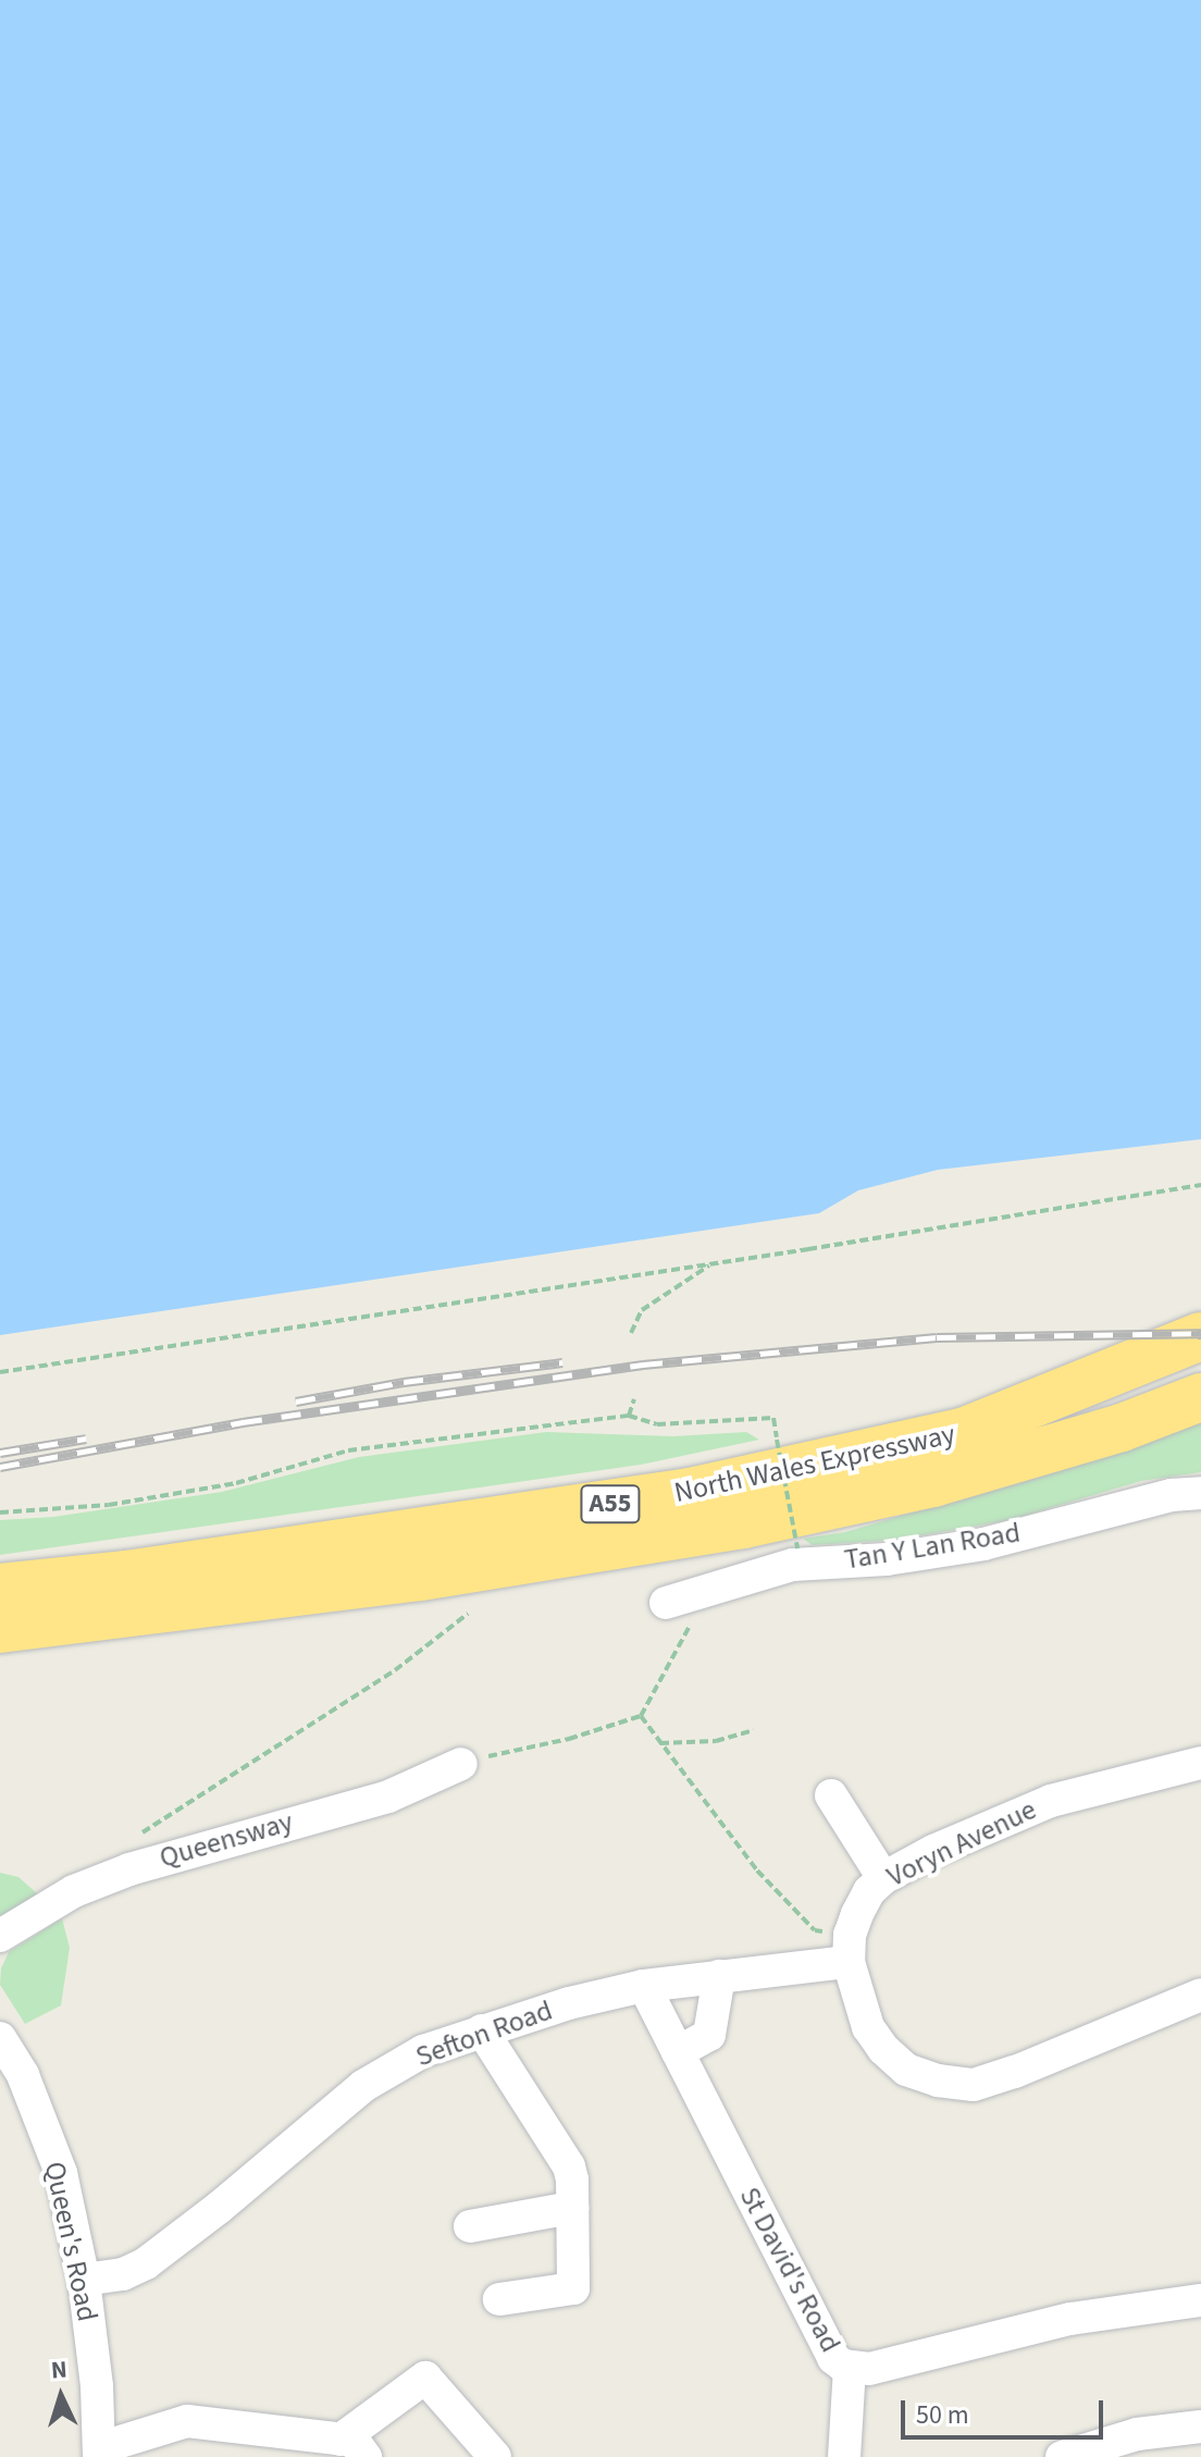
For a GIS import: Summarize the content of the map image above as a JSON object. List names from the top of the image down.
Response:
{
  "streets": {
    "highway": ["North Wales Expressway", "A55"],
    "street": [
      "Tan Y Lan Road",
      "Queensway",
      "Voryn Avenue",
      "Sefton Road",
      "Queen's Road",
      "St David's Road"
    ]
  },
  "crossings": [
    ["Voryn Avenue", "Sefton Road"],
    ["Sefton Road", "Queen's Road"],
    ["Sefton Road", "St David's Road"]
  ],
  "scale_bar": "50 m",
  "north": "top"
}
